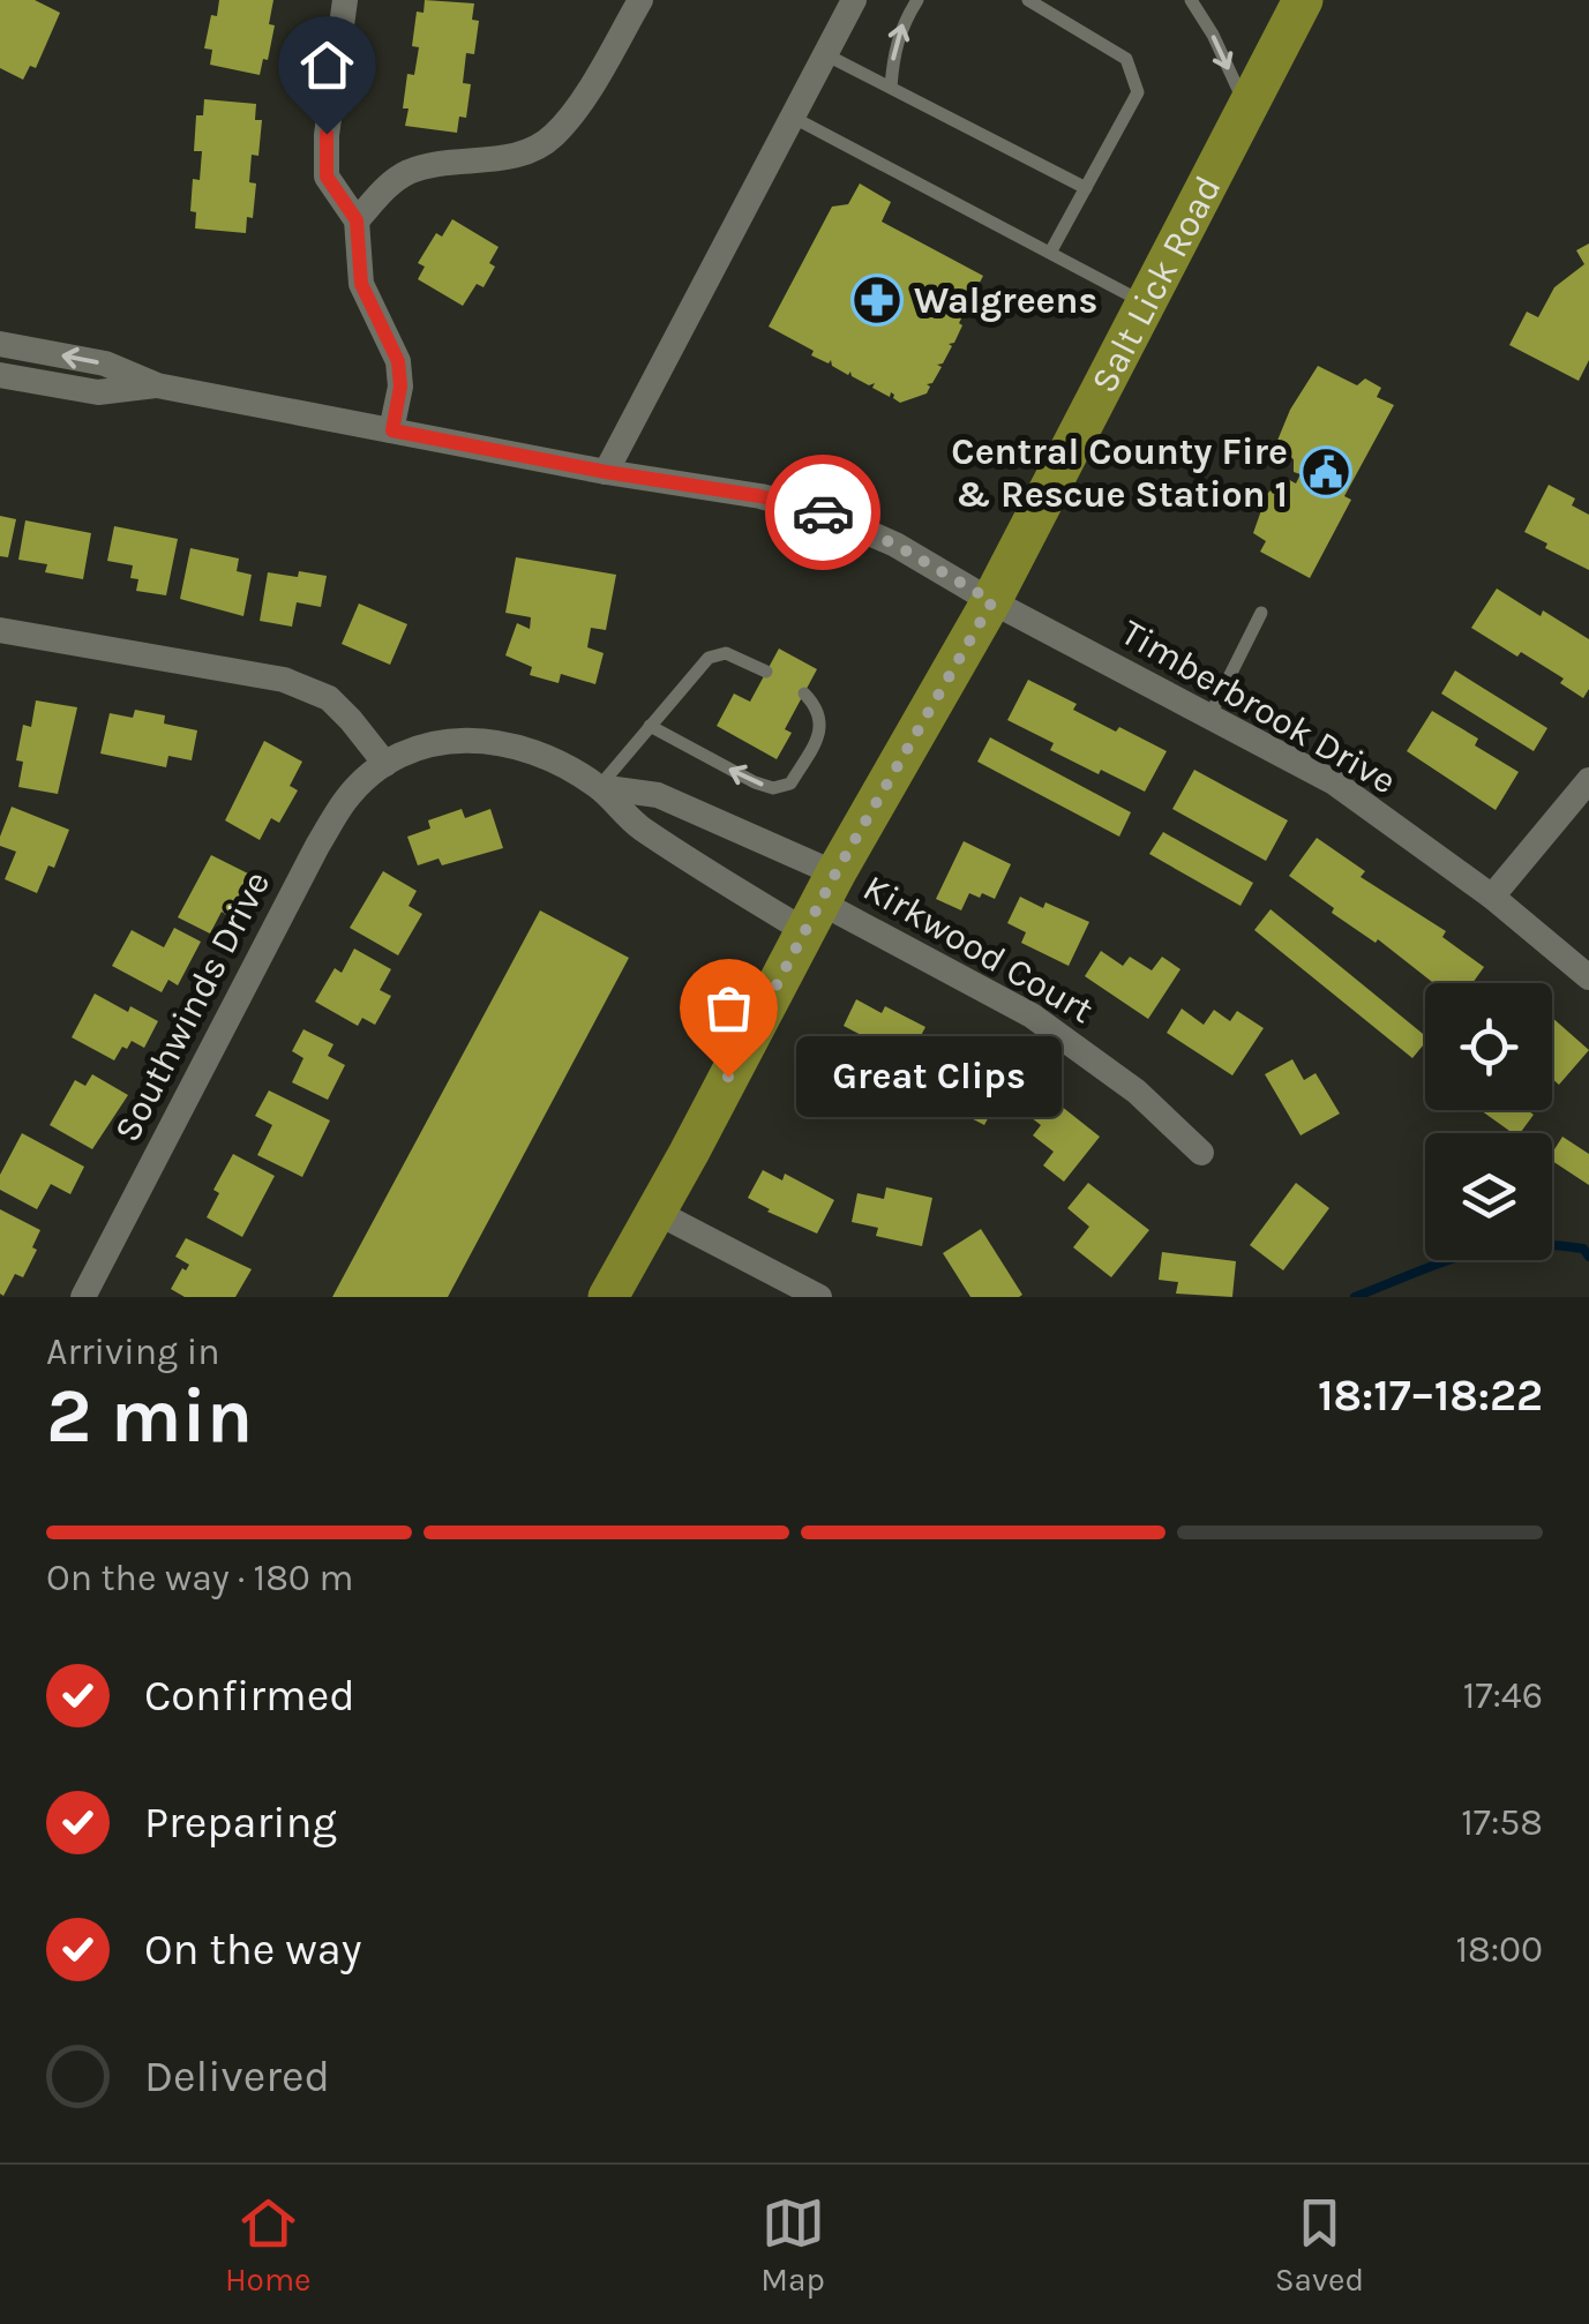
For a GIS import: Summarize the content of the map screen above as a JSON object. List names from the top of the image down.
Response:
{
  "streets": {
    "main road": ["Salt Lick Road"],
    "street": ["Timberbrook Drive", "Kirkwood Court", "Southwinds Drive"]
  },
  "crossings": [
    ["Salt Lick Road", "Timberbrook Drive"],
    ["Salt Lick Road", "Kirkwood Court"]
  ],
  "places": {
    "pharmacy": ["Walgreens"],
    "public building": ["Central County Fire & Rescue Station 1"],
    "other": ["Great Clips"]
  },
  "page": {
    "bubble": "Great Clips",
    "heading": ["2 min", "Arriving in", "18:17–18:22"],
    "bar": "On the way · 180 m",
    "list": [
      ["Confirmed", "17:46"],
      ["Preparing", "17:58"],
      ["On the way", "18:00"],
      "Delivered"
    ],
    "tabs": ["Home", "Map", "Saved"]
  }
}
